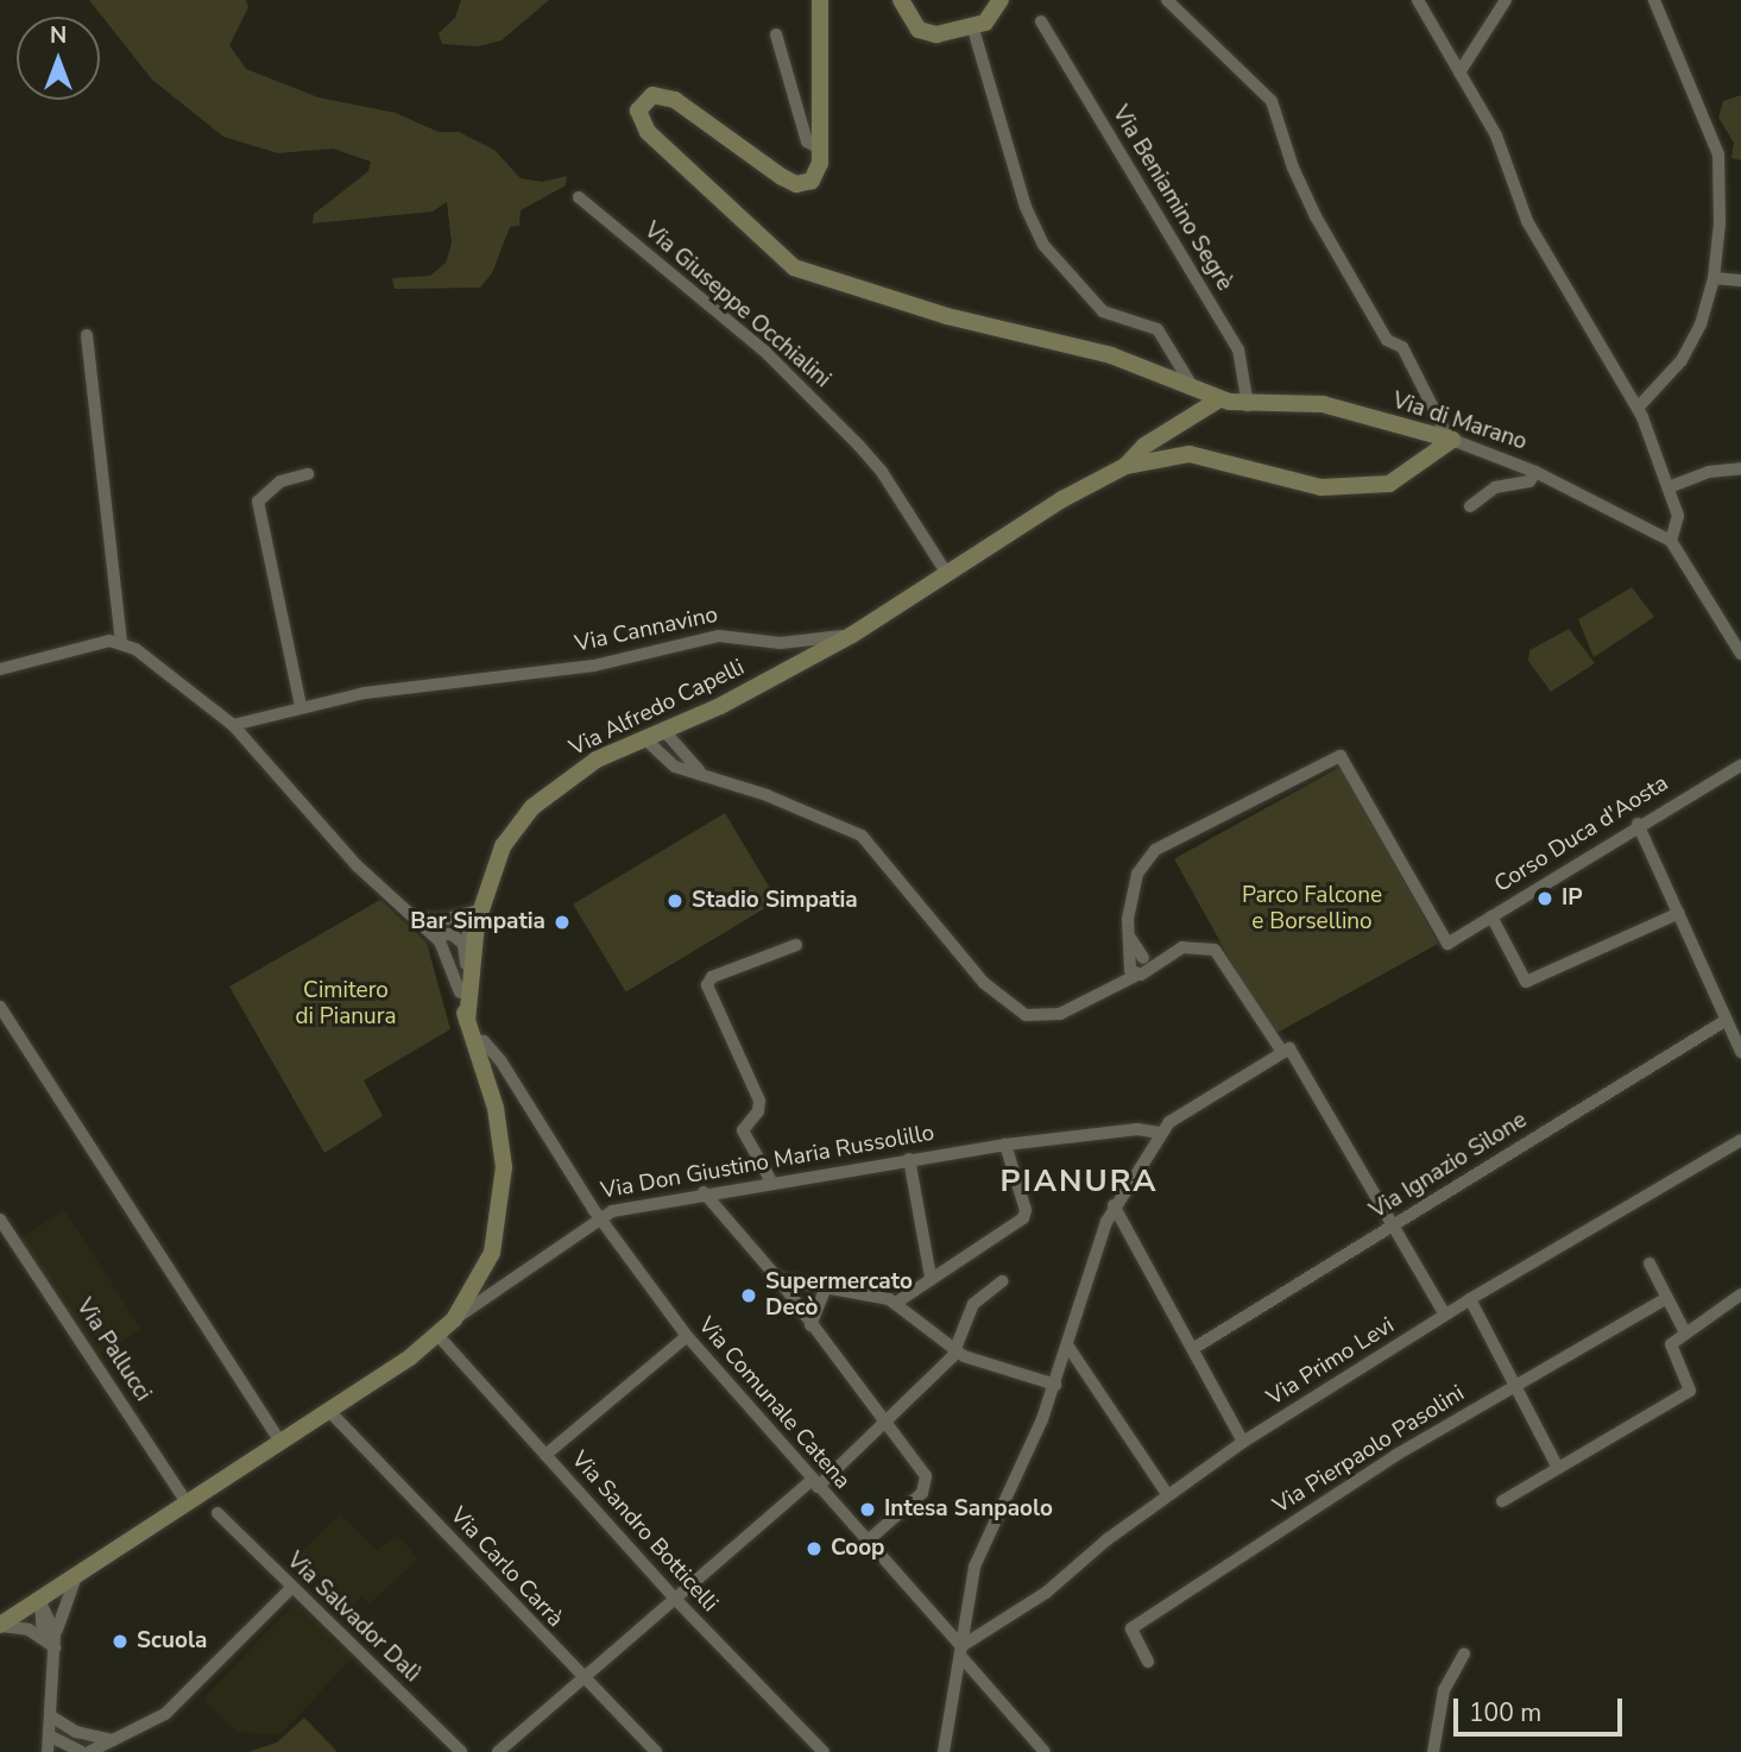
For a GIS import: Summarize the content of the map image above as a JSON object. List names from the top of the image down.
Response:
{
  "streets": {
    "street": [
      "Via Beniamino Segrè",
      "Via Giuseppe Occhialini",
      "Via di Marano",
      "Via Cannavino",
      "Via Alfredo Capelli",
      "Corso Duca d'Aosta",
      "Via Don Giustino Maria Russolillo",
      "Via Ignazio Silone",
      "Via Pallucci",
      "Via Primo Levi",
      "Via Comunale Catena",
      "Via Pierpaolo Pasolini",
      "Via Sandro Botticelli",
      "Via Carlo Carrà",
      "Via Salvador Dalì"
    ]
  },
  "crossings": [
    ["Via Beniamino Segrè", "Via di Marano"],
    ["Via Giuseppe Occhialini", "Via Cannavino"],
    ["Via di Marano", "Via Cannavino"],
    ["Via Cannavino", "Via Alfredo Capelli"],
    ["Via Alfredo Capelli", "Via Don Giustino Maria Russolillo"],
    ["Via Don Giustino Maria Russolillo", "Via Comunale Catena"],
    ["Via Primo Levi", "Via Comunale Catena"]
  ],
  "districts": ["PIANURA"],
  "parks": ["Parco Falcone e Borsellino", "Cimitero di Pianura"],
  "places": [
    "IP",
    "Stadio Simpatia",
    "Bar Simpatia",
    "Supermercato Decò",
    "Intesa Sanpaolo",
    "Coop",
    "Scuola"
  ],
  "scale_bar": "100 m",
  "north": "top"
}
